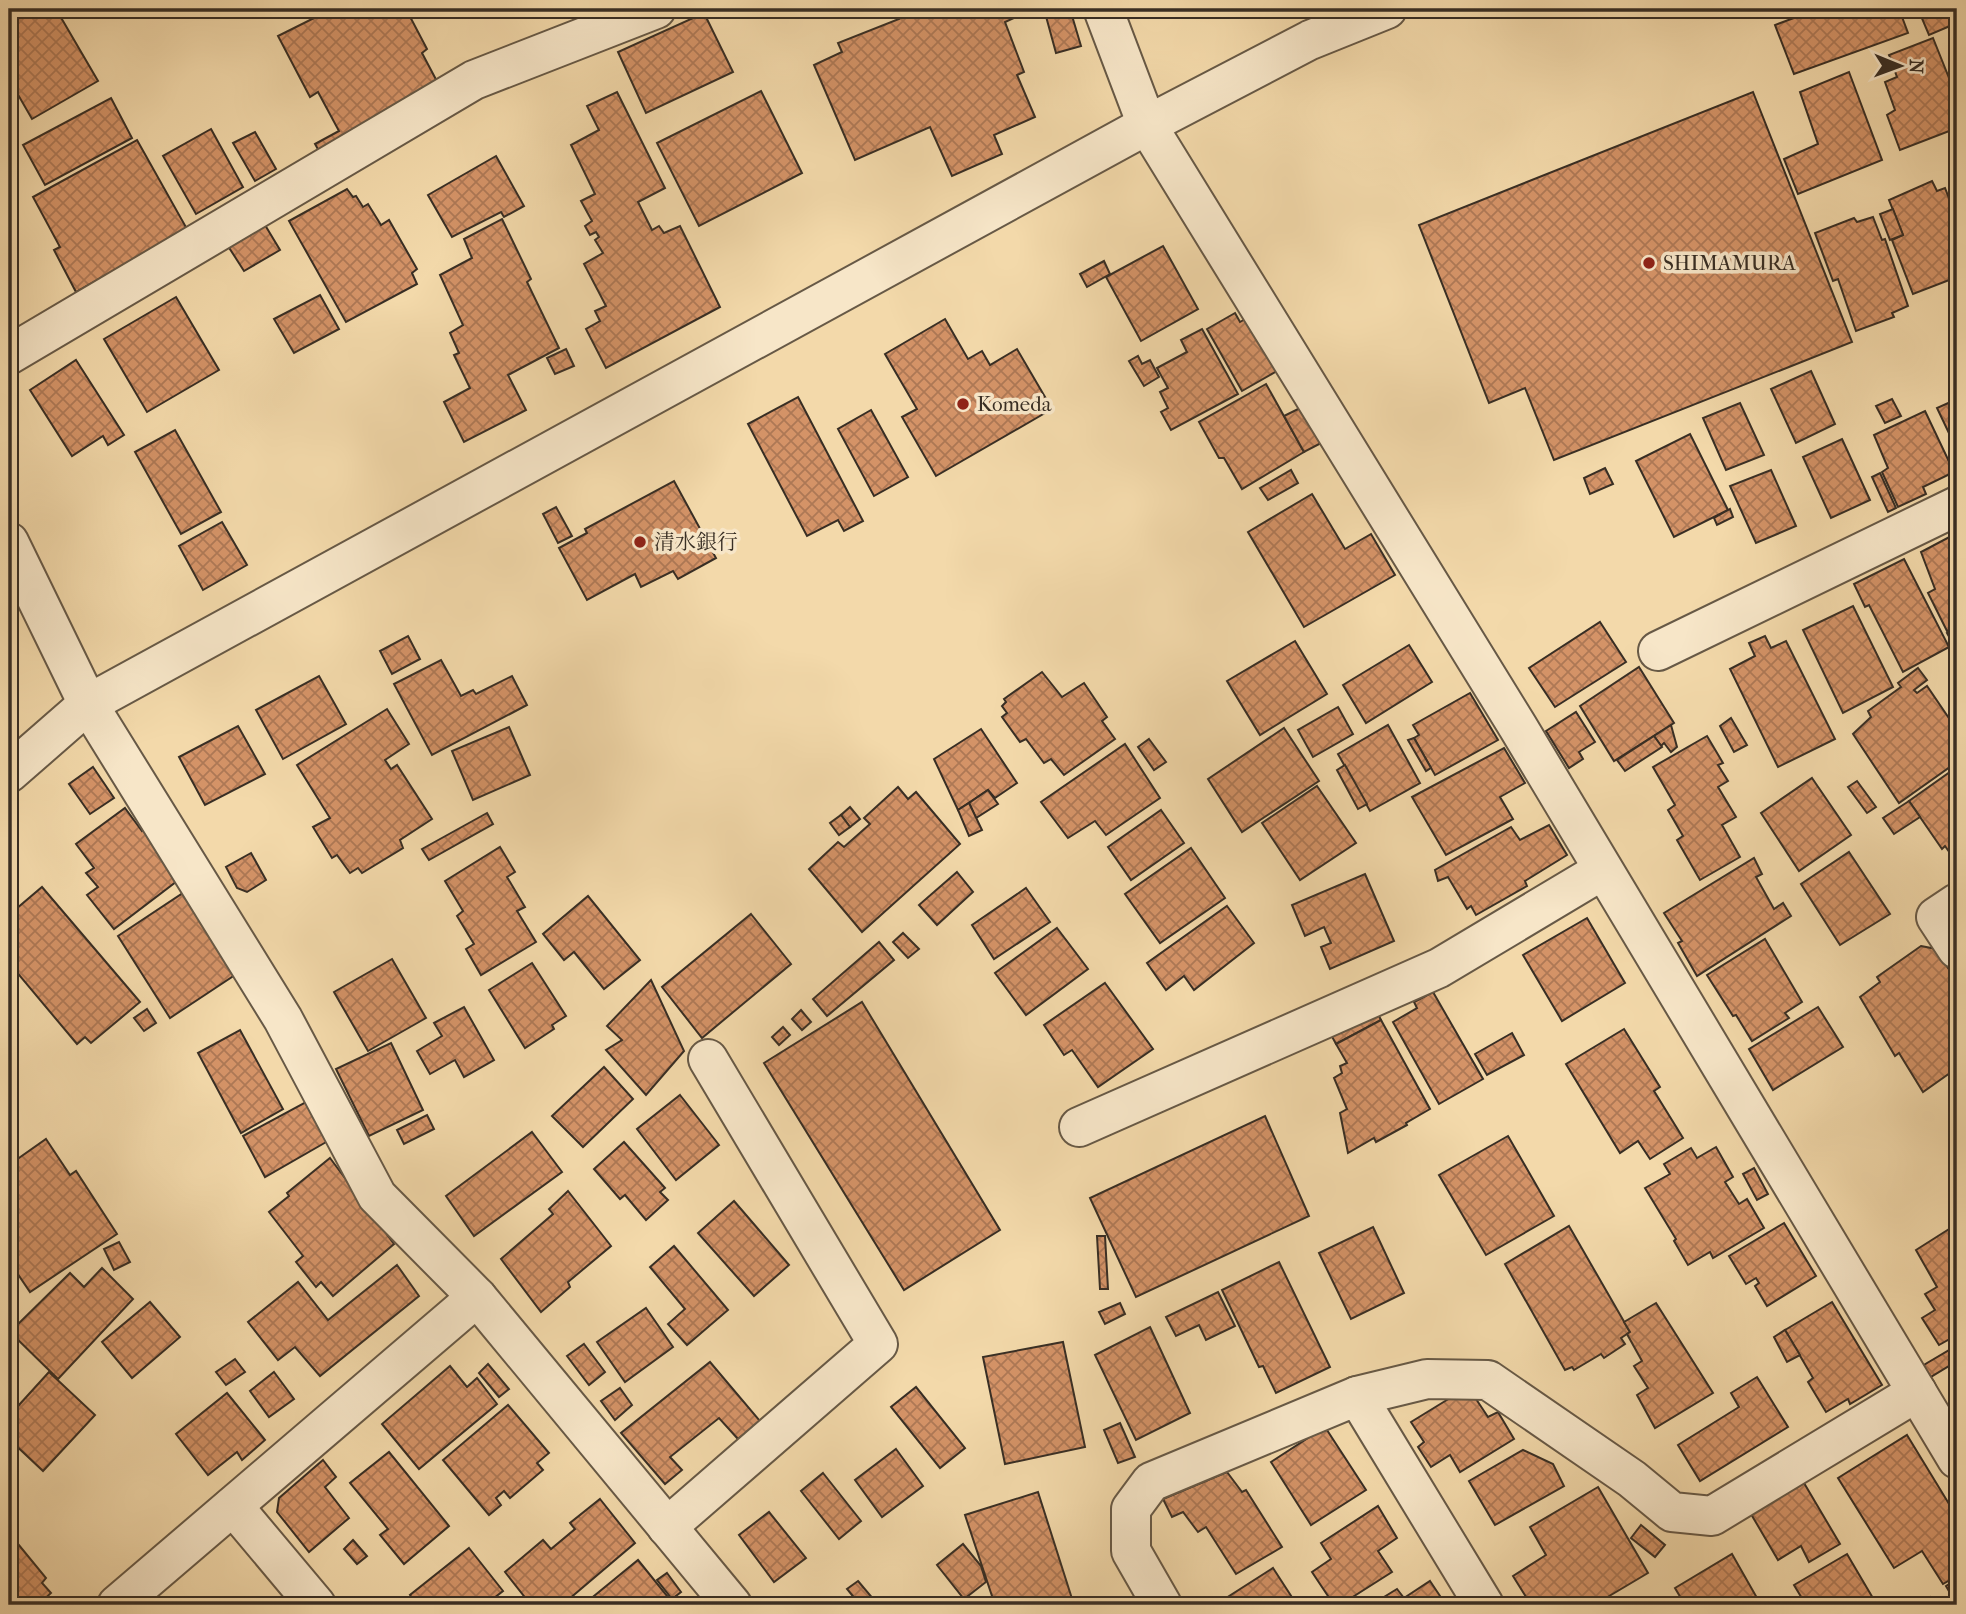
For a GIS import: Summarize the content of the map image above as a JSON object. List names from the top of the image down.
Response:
{
  "places": ["SHIMAMURA", "Komeda", "清水銀行"],
  "north": "right"
}
